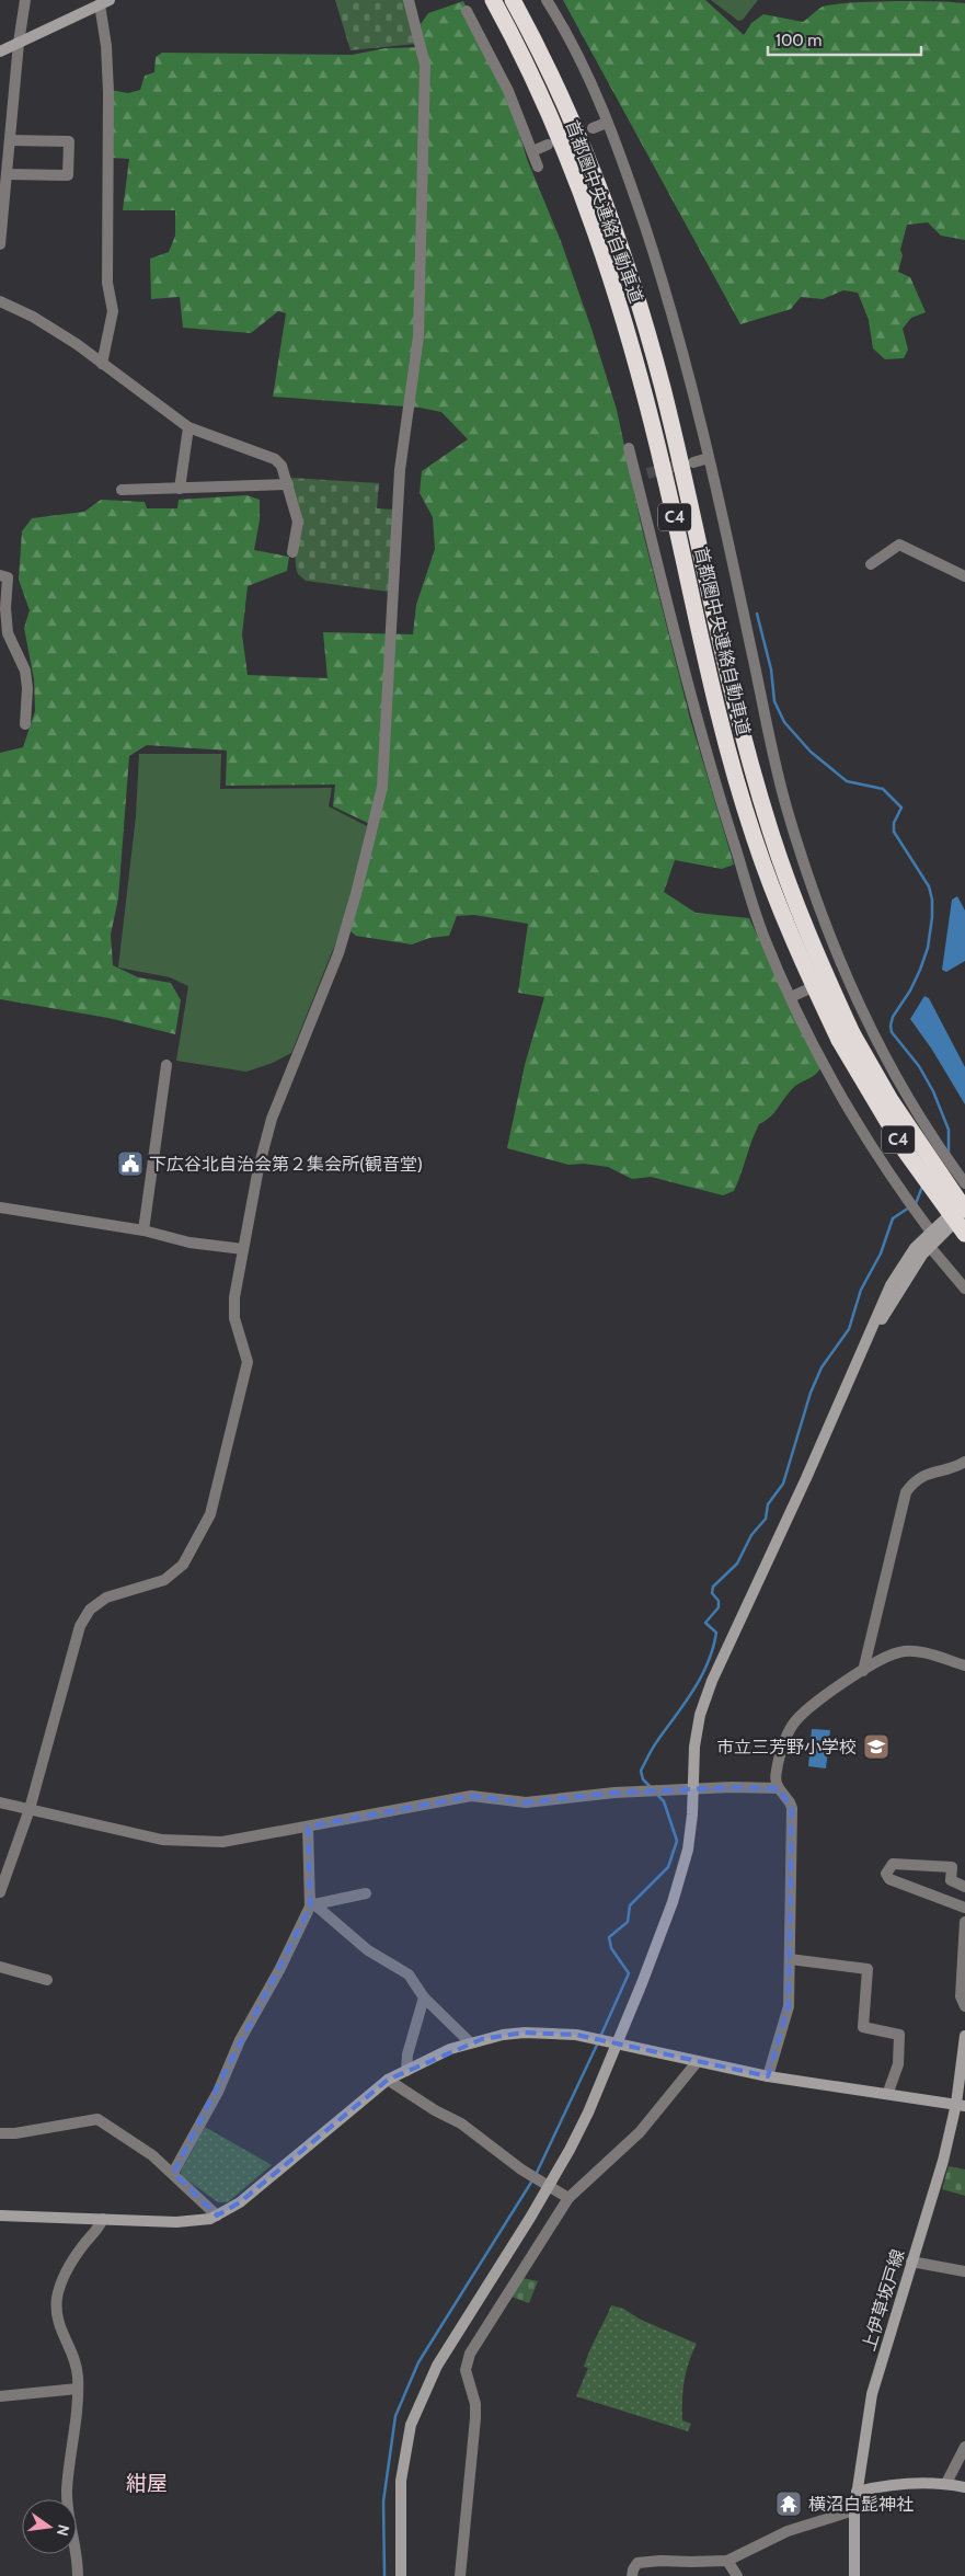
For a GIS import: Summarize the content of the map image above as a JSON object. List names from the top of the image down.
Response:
{
  "streets": {
    "highway": ["首都圏中央連絡自動車道", "C4"],
    "street": ["上伊草坂戸線"]
  },
  "districts": ["紺屋"],
  "places": {
    "public building": ["下広谷北自治会第２集会所(観音堂)"],
    "school or university": ["市立三芳野小学校"],
    "temple": ["横沼白髭神社"]
  },
  "scale_bar": "100 m",
  "north": "right"
}
